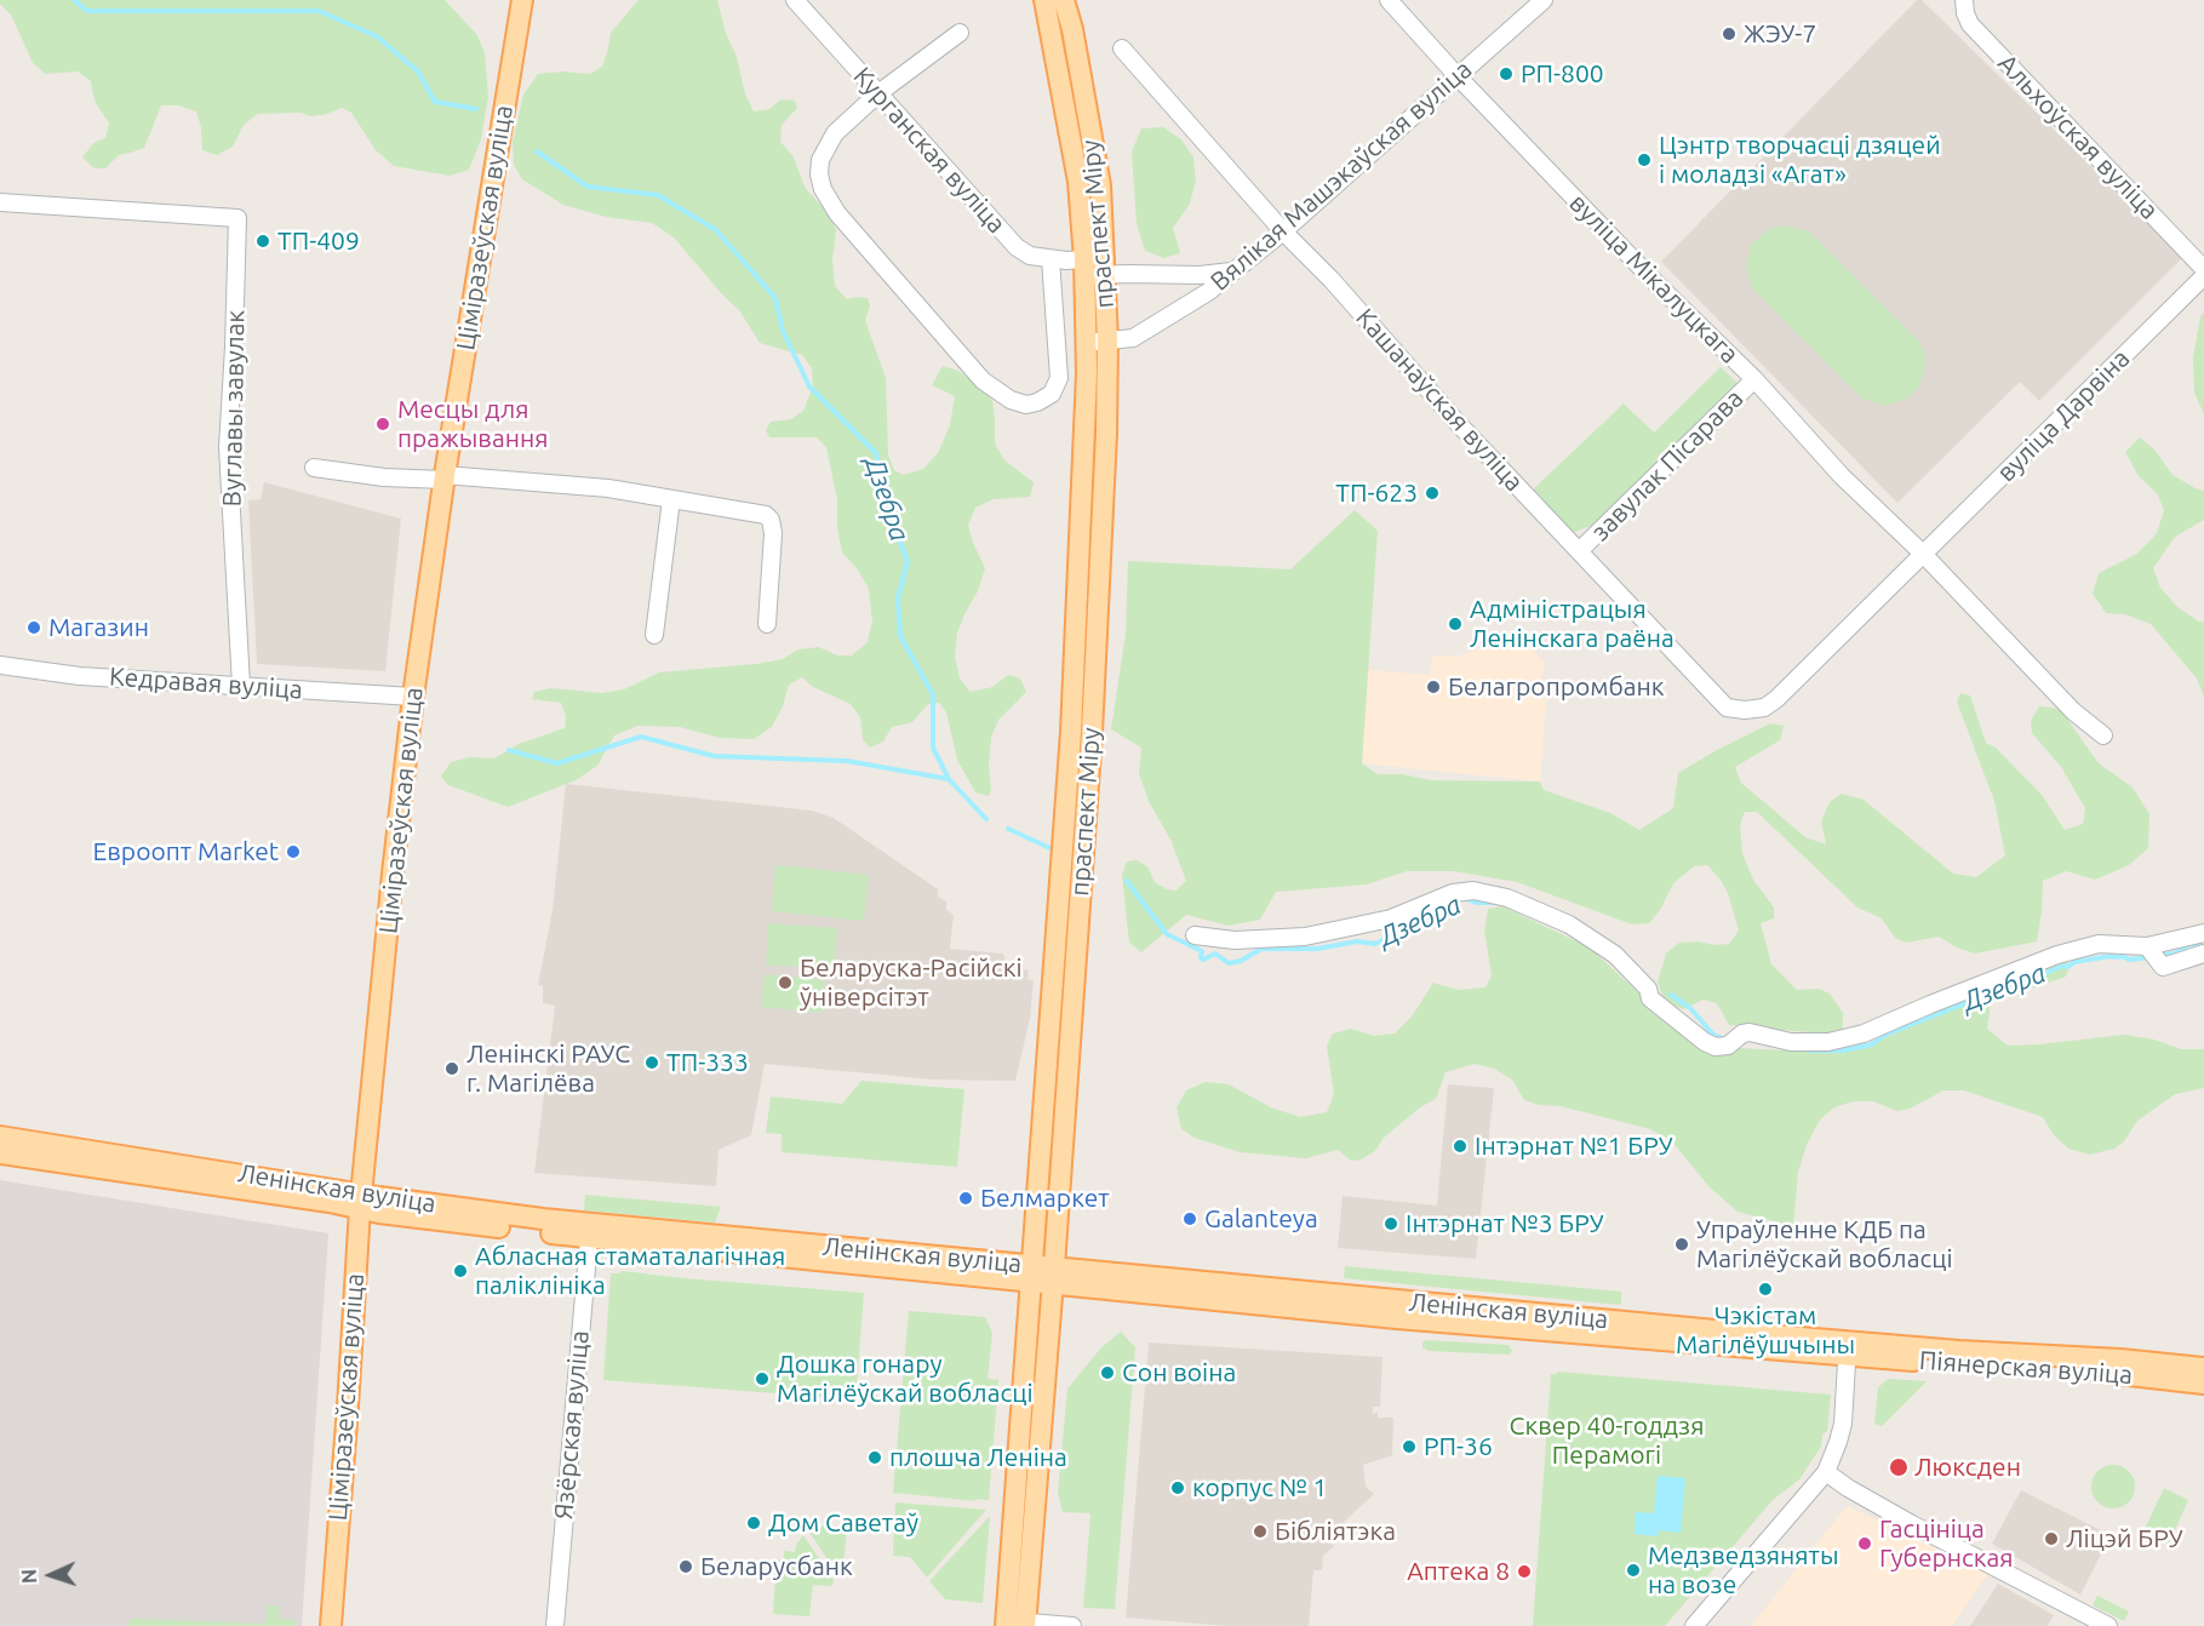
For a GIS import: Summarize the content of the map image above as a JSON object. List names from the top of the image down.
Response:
{
  "streets": {
    "main road": [
      "праспект Міру",
      "Ціміразеўская вуліца",
      "Ленінская вуліца",
      "Піянерская вуліца"
    ],
    "street": [
      "Альхоўская вуліца",
      "Курганская вуліца",
      "Вялікая Машэкаўская вуліца",
      "вуліца Мікалуцкага",
      "Кашанаўская вуліца",
      "Вуглавы завулак",
      "вуліца Дарвіна",
      "завулак Пісарава",
      "Кедравая вуліца",
      "Язёрская вуліца"
    ]
  },
  "crossings": [
    ["Курганская вуліца", "Вялікая Машэкаўская вуліца"],
    ["Курганская вуліца", "праспект Міру"],
    ["Вялікая Машэкаўская вуліца", "праспект Міру"],
    ["Вялікая Машэкаўская вуліца", "вуліца Мікалуцкага"],
    ["Вялікая Машэкаўская вуліца", "Кашанаўская вуліца"],
    ["праспект Міру", "Ленінская вуліца"],
    ["Ціміразеўская вуліца", "Кедравая вуліца"],
    ["Ціміразеўская вуліца", "Ленінская вуліца"],
    ["вуліца Мікалуцкага", "вуліца Дарвіна"],
    ["вуліца Мікалуцкага", "завулак Пісарава"],
    ["Кашанаўская вуліца", "вуліца Дарвіна"],
    ["Кашанаўская вуліца", "завулак Пісарава"],
    ["Вуглавы завулак", "Кедравая вуліца"],
    ["Ленінская вуліца", "Піянерская вуліца"],
    ["Ленінская вуліца", "Язёрская вуліца"]
  ],
  "water": ["Дзебра"],
  "parks": ["Сквер 40-годдзя Перамогі"],
  "places": [
    "ЖЭУ-7",
    "РП-800",
    "Цэнтр творчасці дзяцей і моладзі «Агат»",
    "ТП-409",
    "Месцы для пражывання",
    "ТП-623",
    "Адміністрацыя Ленінскага раёна",
    "Магазин",
    "Белагропромбанк",
    "Евроопт Market",
    "Беларуска-Расійскі ўніверсітэт",
    "ТП-333",
    "Ленінскі РАУС г. Магілёва",
    "Інтэрнат №1 БРУ",
    "Белмаркет",
    "Galanteya",
    "Інтэрнат №3 БРУ",
    "Упраўленне КДБ па Магілёўскай вобласці",
    "Абласная стаматалагічная паліклініка",
    "Чэкістам Магілёўшчыны",
    "Сон воіна",
    "Дошка гонару Магілёўскай вобласці",
    "РП-36",
    "плошча Леніна",
    "Люксден",
    "корпус № 1",
    "Дом Саветаў",
    "Бібліятэка",
    "Ліцэй БРУ",
    "Гасцініца Губернская",
    "Беларусбанк",
    "Медзведзяняты на возе",
    "Аптека 8"
  ],
  "north": "left"
}
